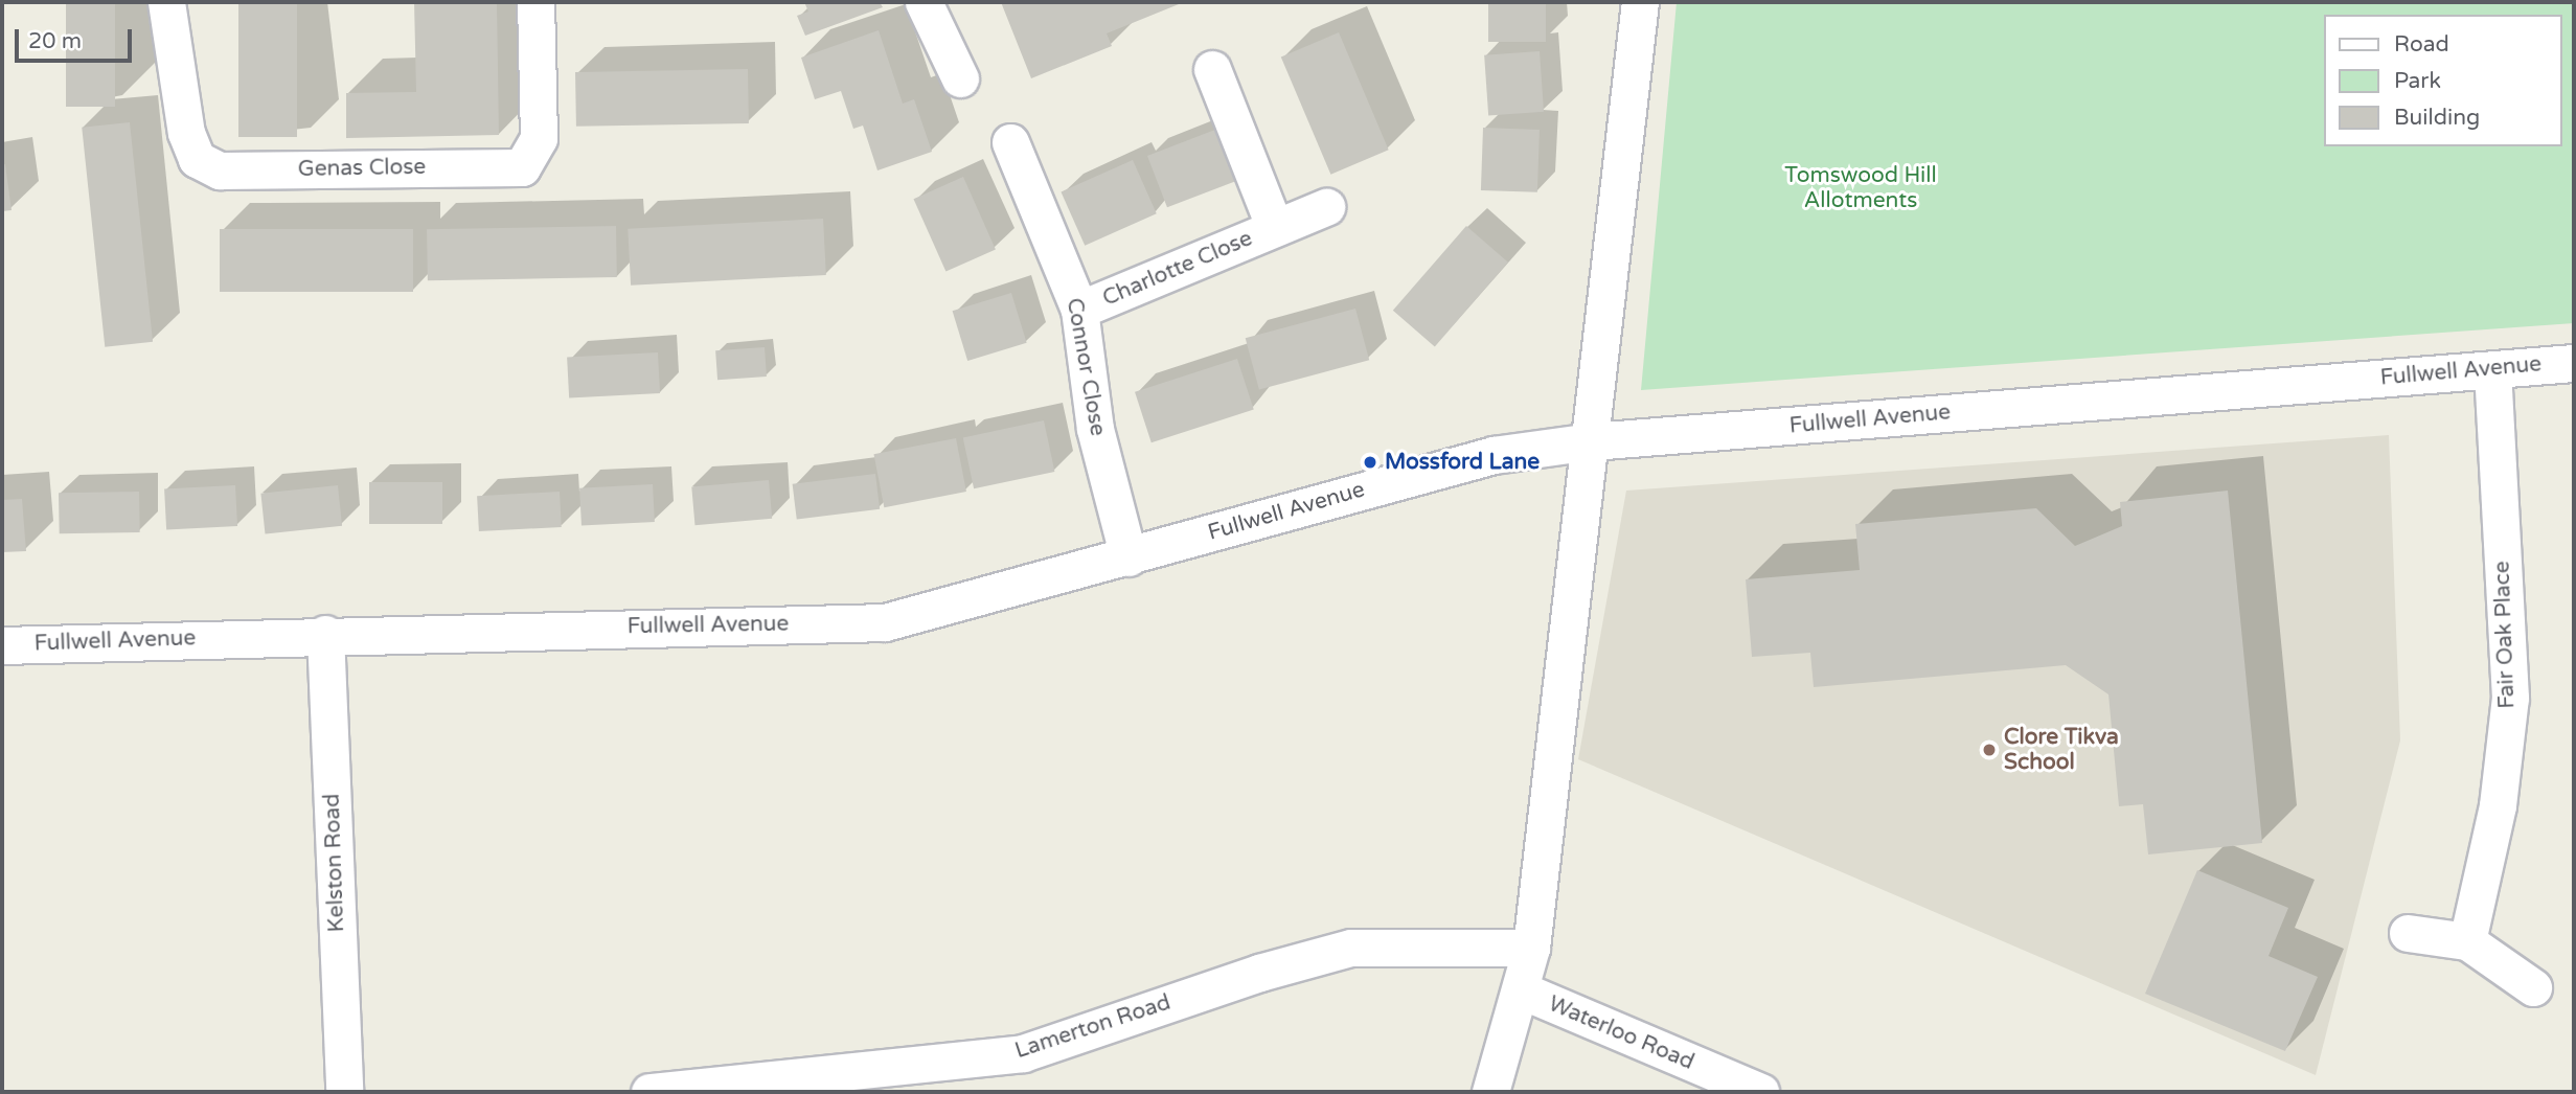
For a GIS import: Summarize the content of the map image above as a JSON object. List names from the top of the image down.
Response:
{
  "streets": {
    "street": [
      "Genas Close",
      "Charlotte Close",
      "Connor Close",
      "Fullwell Avenue",
      "Fair Oak Place",
      "Kelston Road",
      "Lamerton Road",
      "Waterloo Road"
    ]
  },
  "crossings": [
    ["Charlotte Close", "Connor Close"],
    ["Connor Close", "Fullwell Avenue"],
    ["Fullwell Avenue", "Fair Oak Place"],
    ["Fullwell Avenue", "Kelston Road"]
  ],
  "parks": ["Tomswood Hill Allotments"],
  "places": ["Mossford Lane", "Clore Tikva School"],
  "legend": ["Road", "Park", "Building"],
  "scale_bar": "20 m"
}
